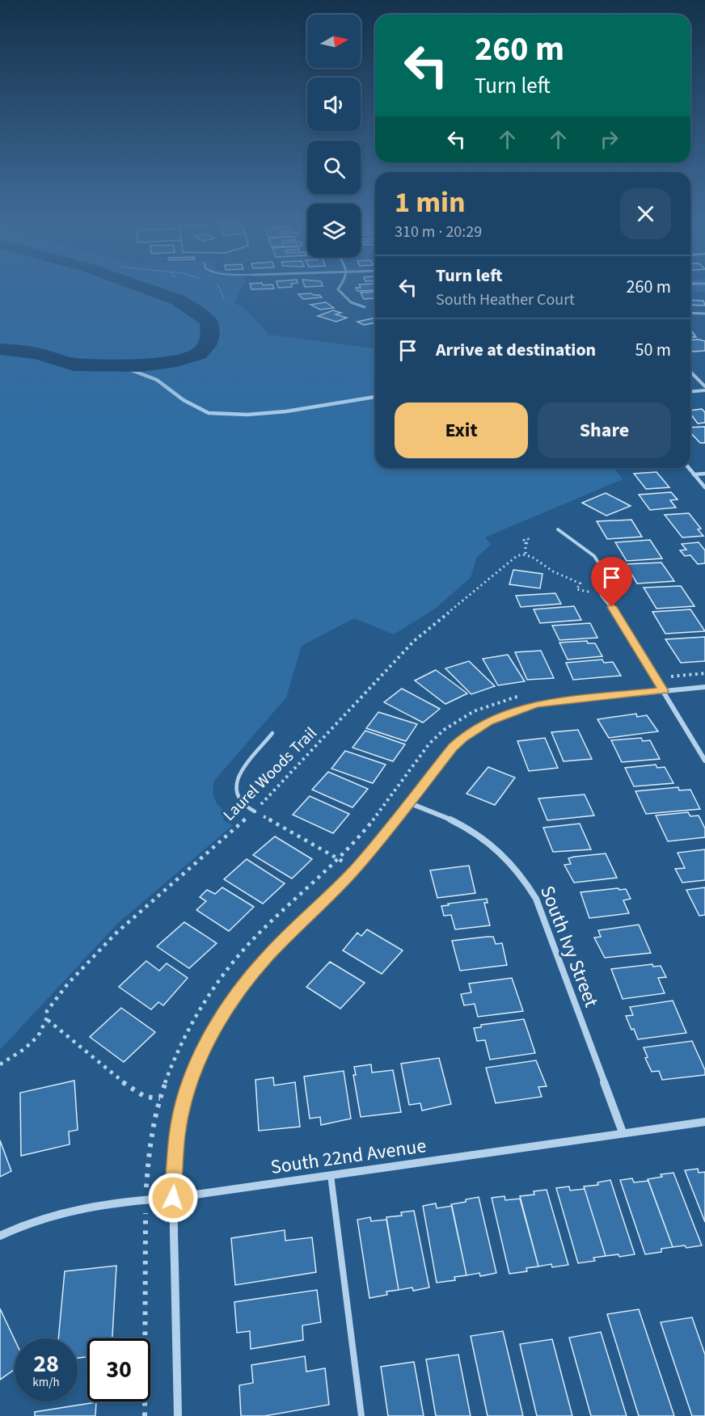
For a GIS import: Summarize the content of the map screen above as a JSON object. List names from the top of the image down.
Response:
{
  "streets": {
    "street": ["South Ivy Street", "South 22nd Avenue"],
    "path": ["Laurel Woods Trail"]
  },
  "crossings": [
    ["South Ivy Street", "South 22nd Avenue"]
  ],
  "north": "right",
  "page": {
    "turn": ["260 m", "Turn left"],
    "heading": ["1 min", "310 m · 20:29"],
    "list": [
      {
        "name": "Turn left",
        "note": "South Heather Court",
        "value": "260 m"
      },
      {
        "name": "Arrive at destination",
        "value": "50 m"
      }
    ],
    "buttons": ["Exit", "Share"],
    "speed": "28 km/h",
    "limit": "30"
  }
}
